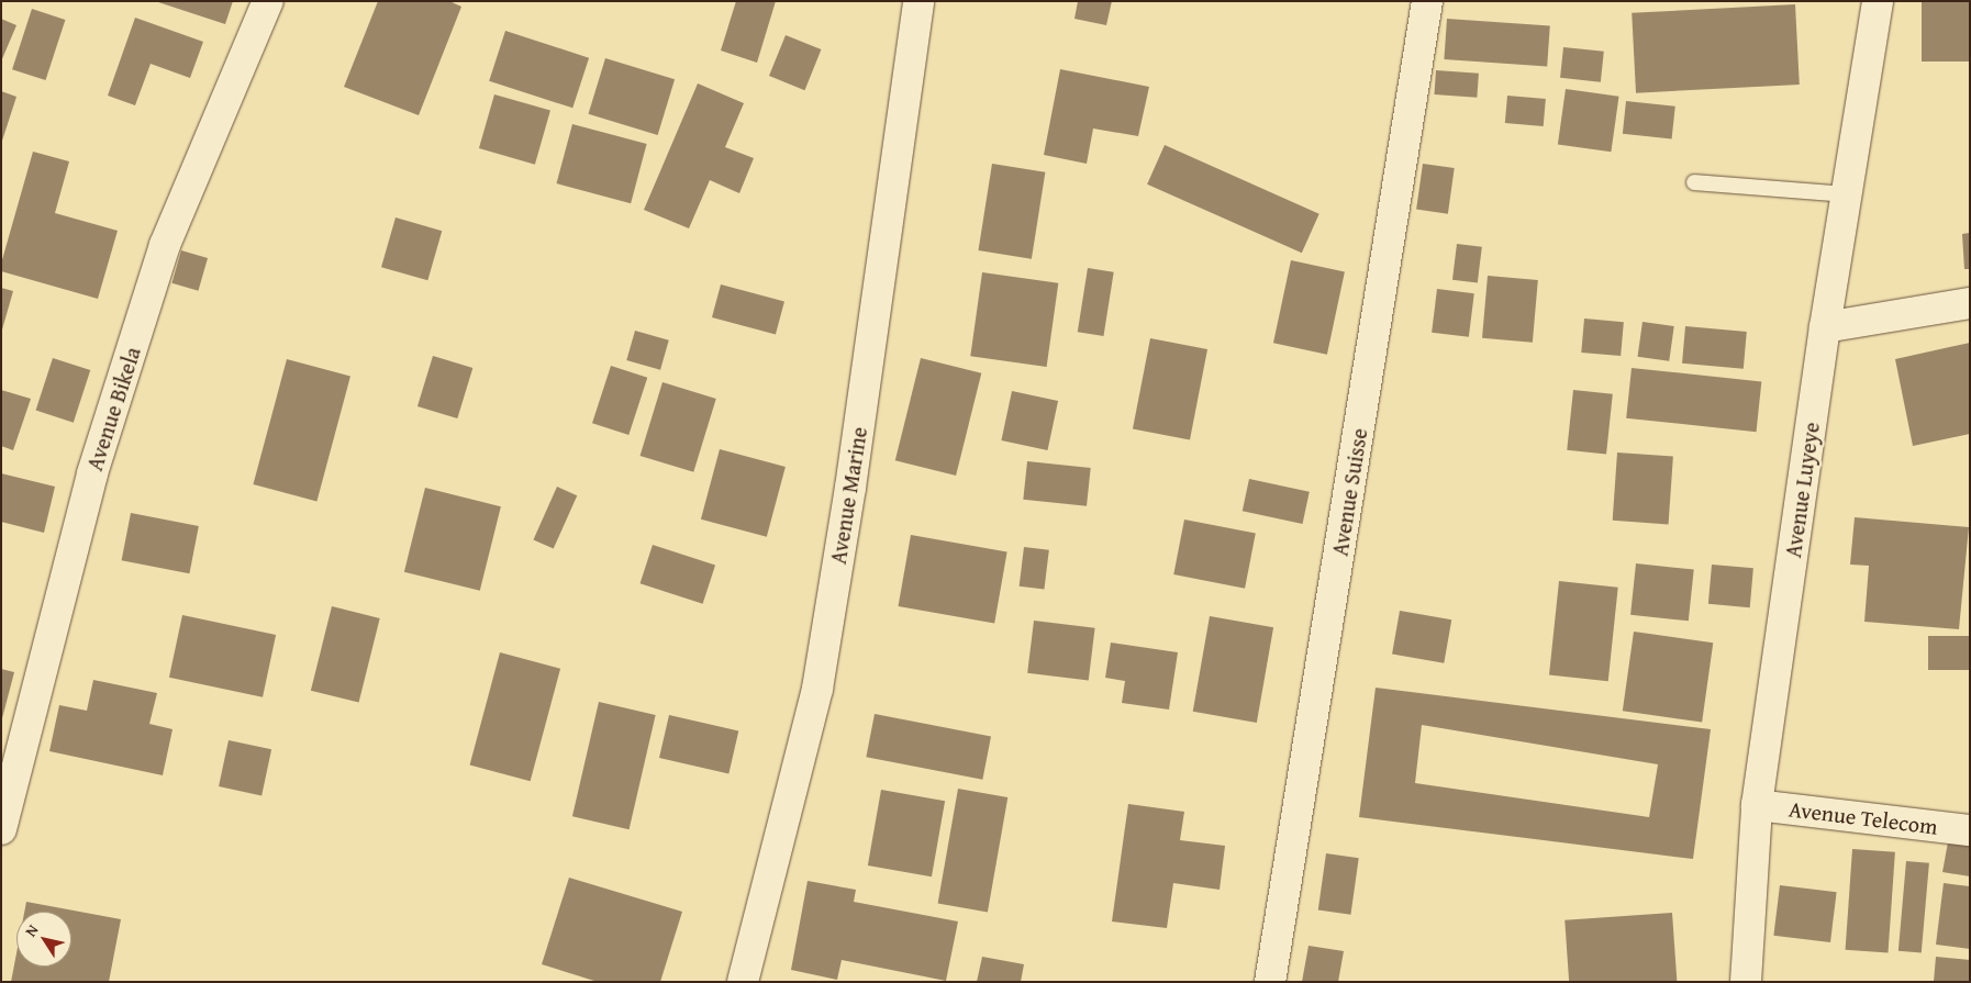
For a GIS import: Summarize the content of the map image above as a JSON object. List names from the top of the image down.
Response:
{
  "streets": {
    "street": [
      "Avenue Bikela",
      "Avenue Luyeye",
      "Avenue Suisse",
      "Avenue Marine",
      "Avenue Telecom"
    ]
  },
  "crossings": [
    ["Avenue Luyeye", "Avenue Telecom"]
  ],
  "north": "top left"
}
